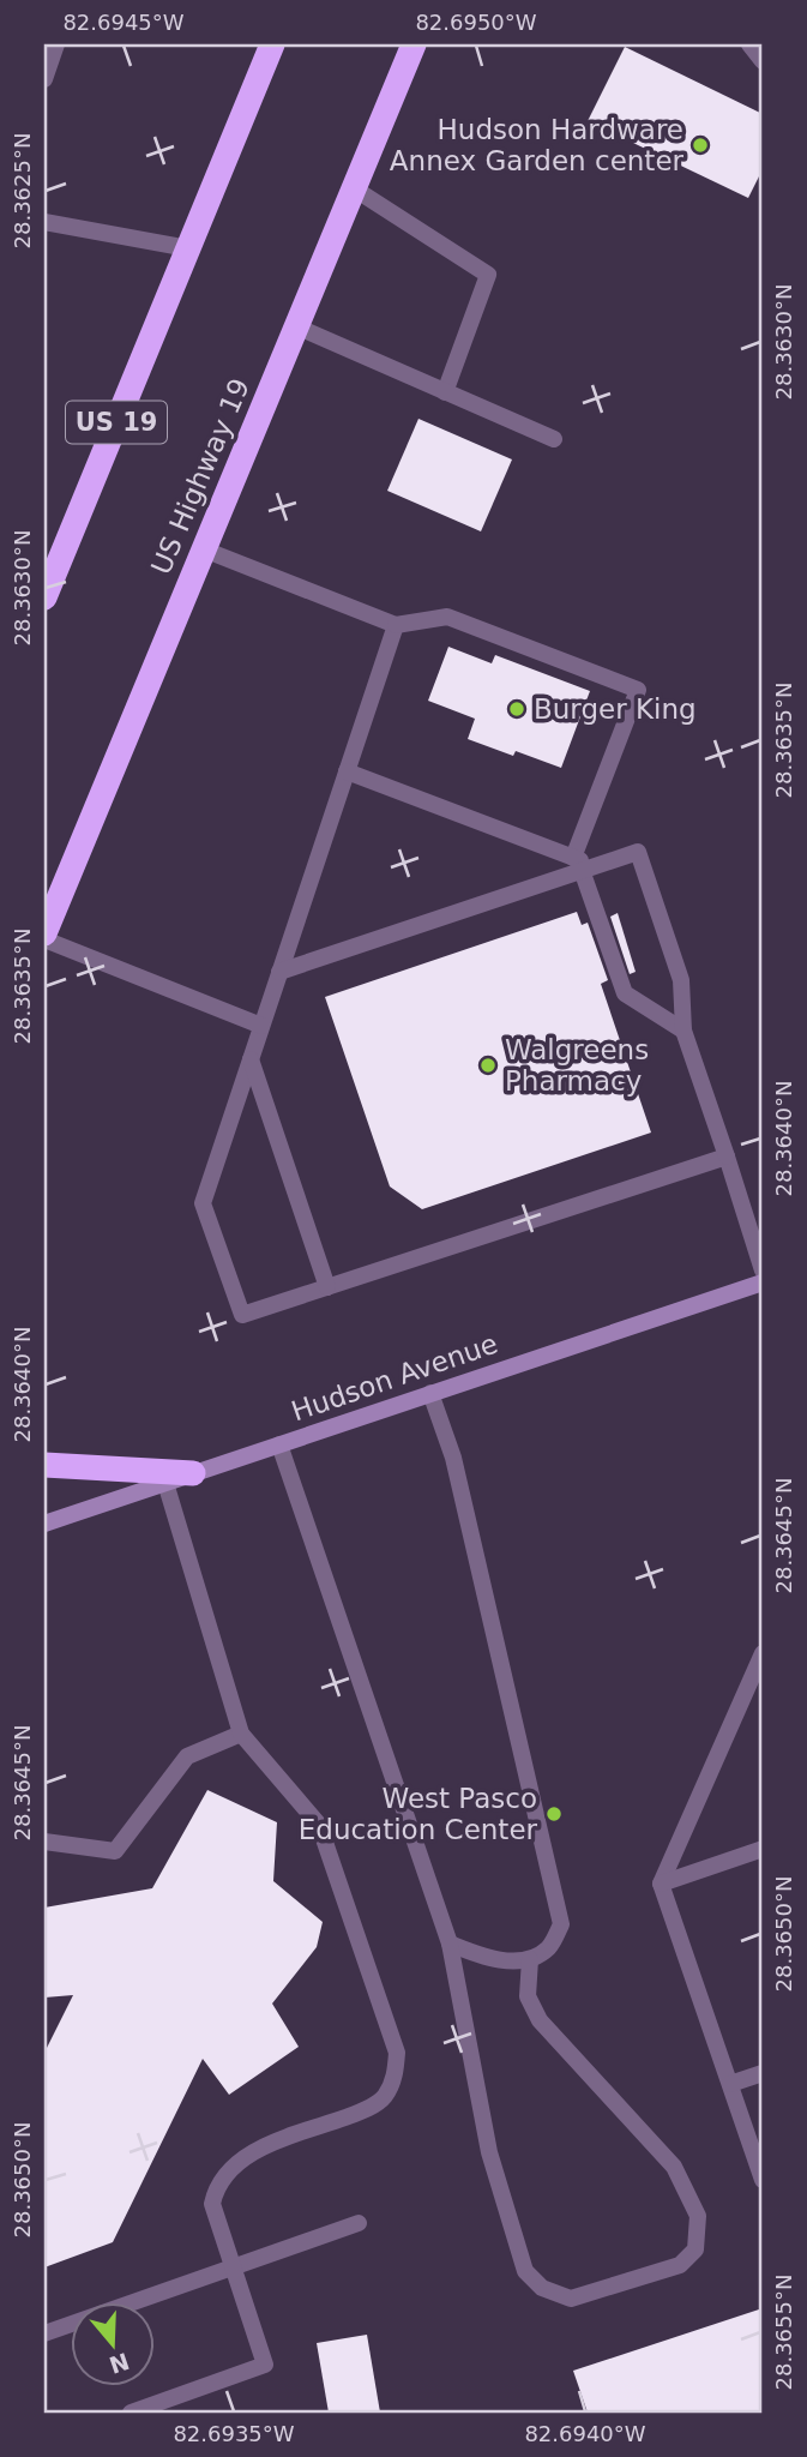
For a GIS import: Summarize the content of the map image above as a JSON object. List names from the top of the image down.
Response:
{
  "streets": {
    "highway": ["US 19", "US Highway 19"],
    "street": ["Hudson Avenue"]
  },
  "places": [
    "Hudson Hardware Annex Garden center",
    "Burger King",
    "Walgreens Pharmacy",
    "West Pasco Education Center"
  ],
  "north": "bottom",
  "coordinates": [
    "82.6945°W",
    "82.6950°W",
    "28.3625°N",
    "28.3630°N",
    "28.3635°N",
    "28.3640°N",
    "28.3645°N",
    "28.3650°N",
    "28.3655°N",
    "82.6935°W",
    "82.6940°W"
  ]
}
